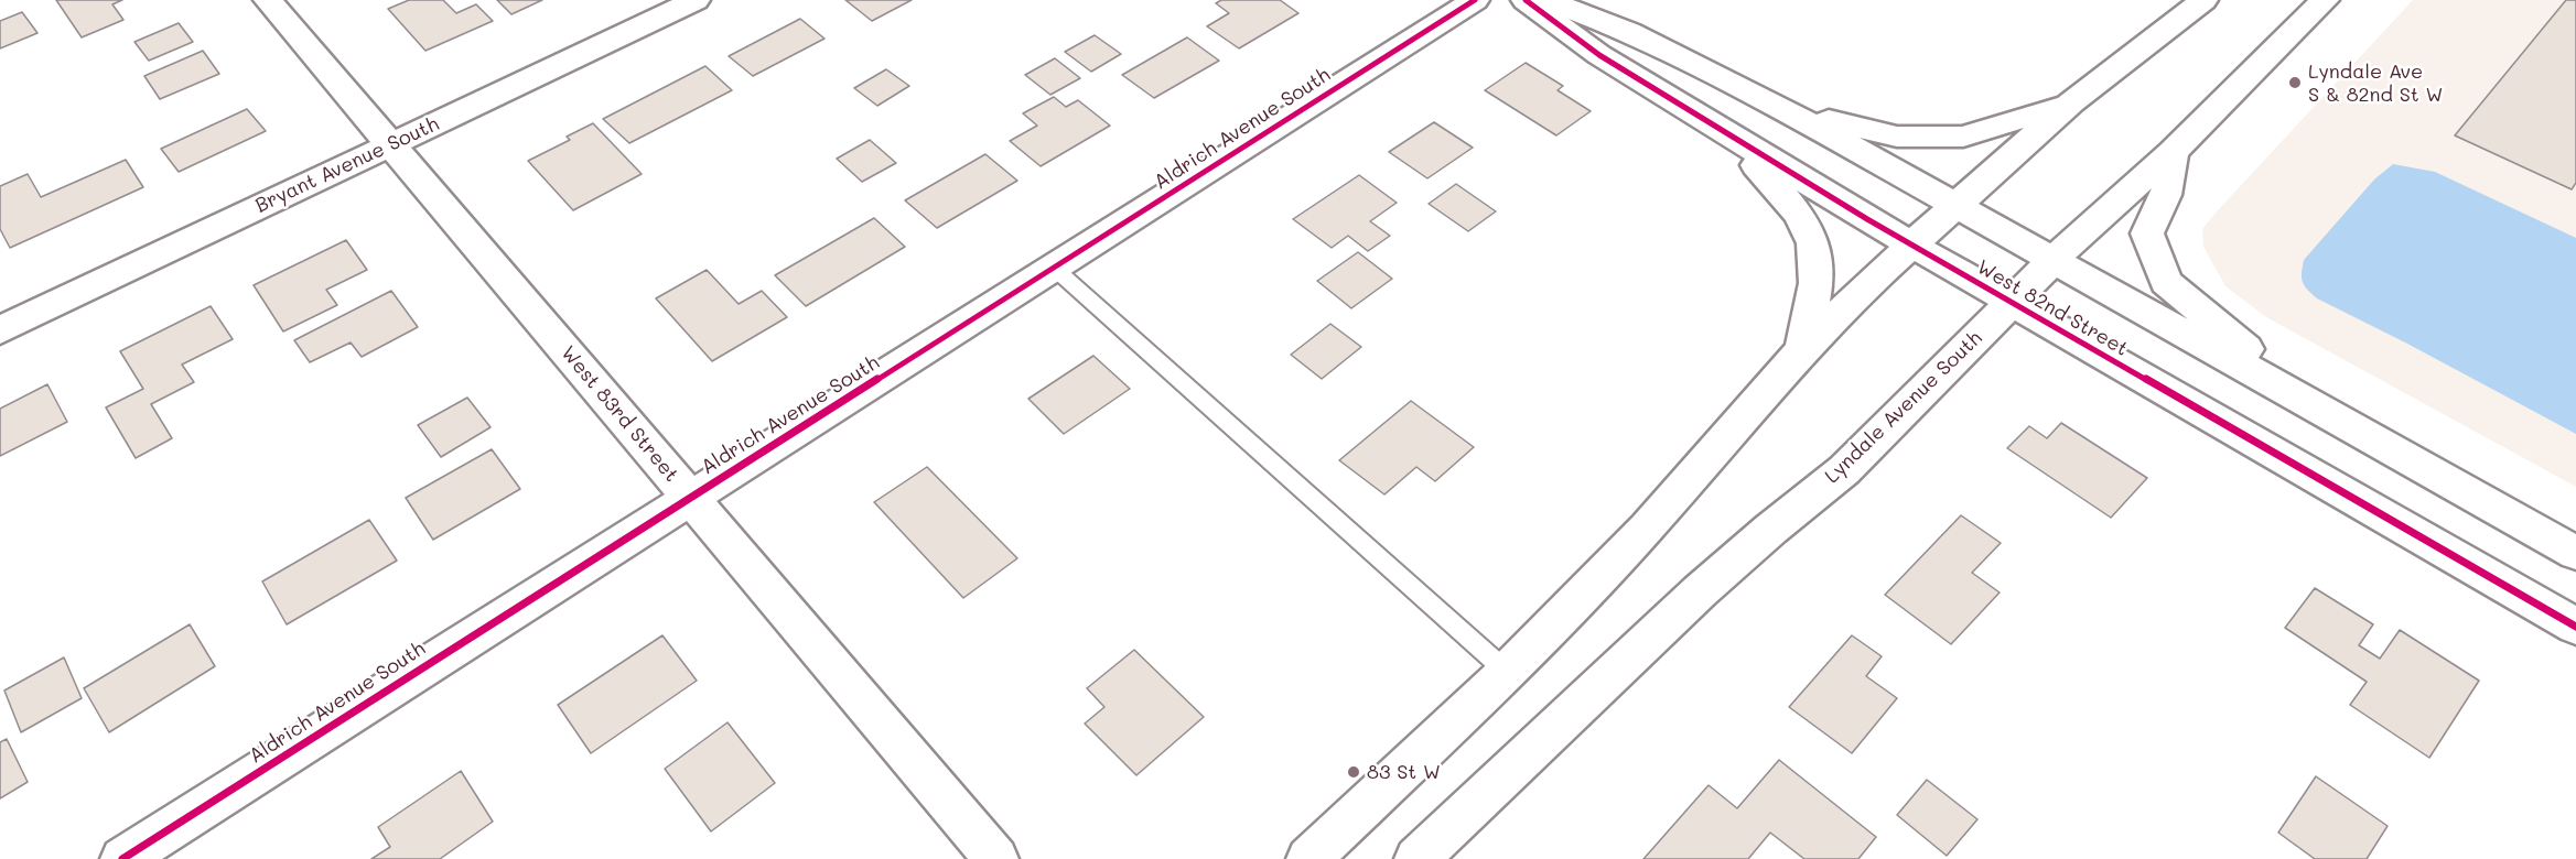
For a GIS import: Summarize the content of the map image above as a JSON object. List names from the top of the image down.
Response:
{
  "streets": {
    "street": [
      "Aldrich Avenue South",
      "Bryant Avenue South",
      "West 82nd Street",
      "Lyndale Avenue South",
      "West 83rd Street"
    ]
  },
  "crossings": [
    ["Aldrich Avenue South", "West 83rd Street"],
    ["Bryant Avenue South", "West 83rd Street"],
    ["West 82nd Street", "Lyndale Avenue South"]
  ],
  "places": ["Lyndale Ave S & 82nd St W", "83 St W"]
}
